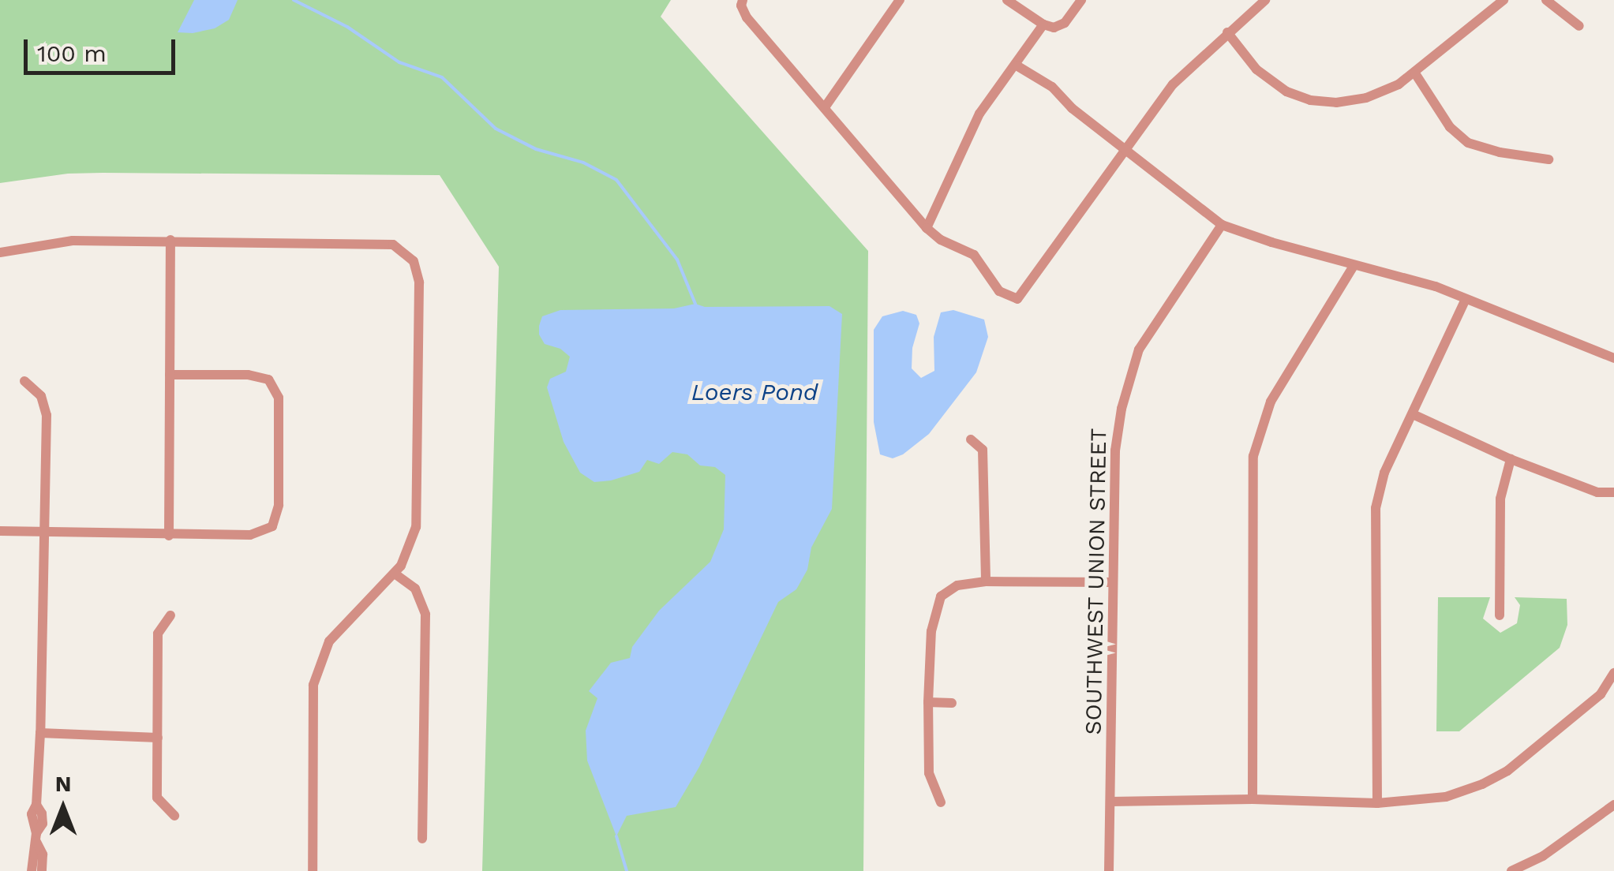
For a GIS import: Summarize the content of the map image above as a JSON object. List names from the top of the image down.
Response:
{
  "streets": {
    "street": ["SOUTHWEST UNION STREET"]
  },
  "water": ["Loers Pond"],
  "scale_bar": "100 m",
  "north": "top"
}
